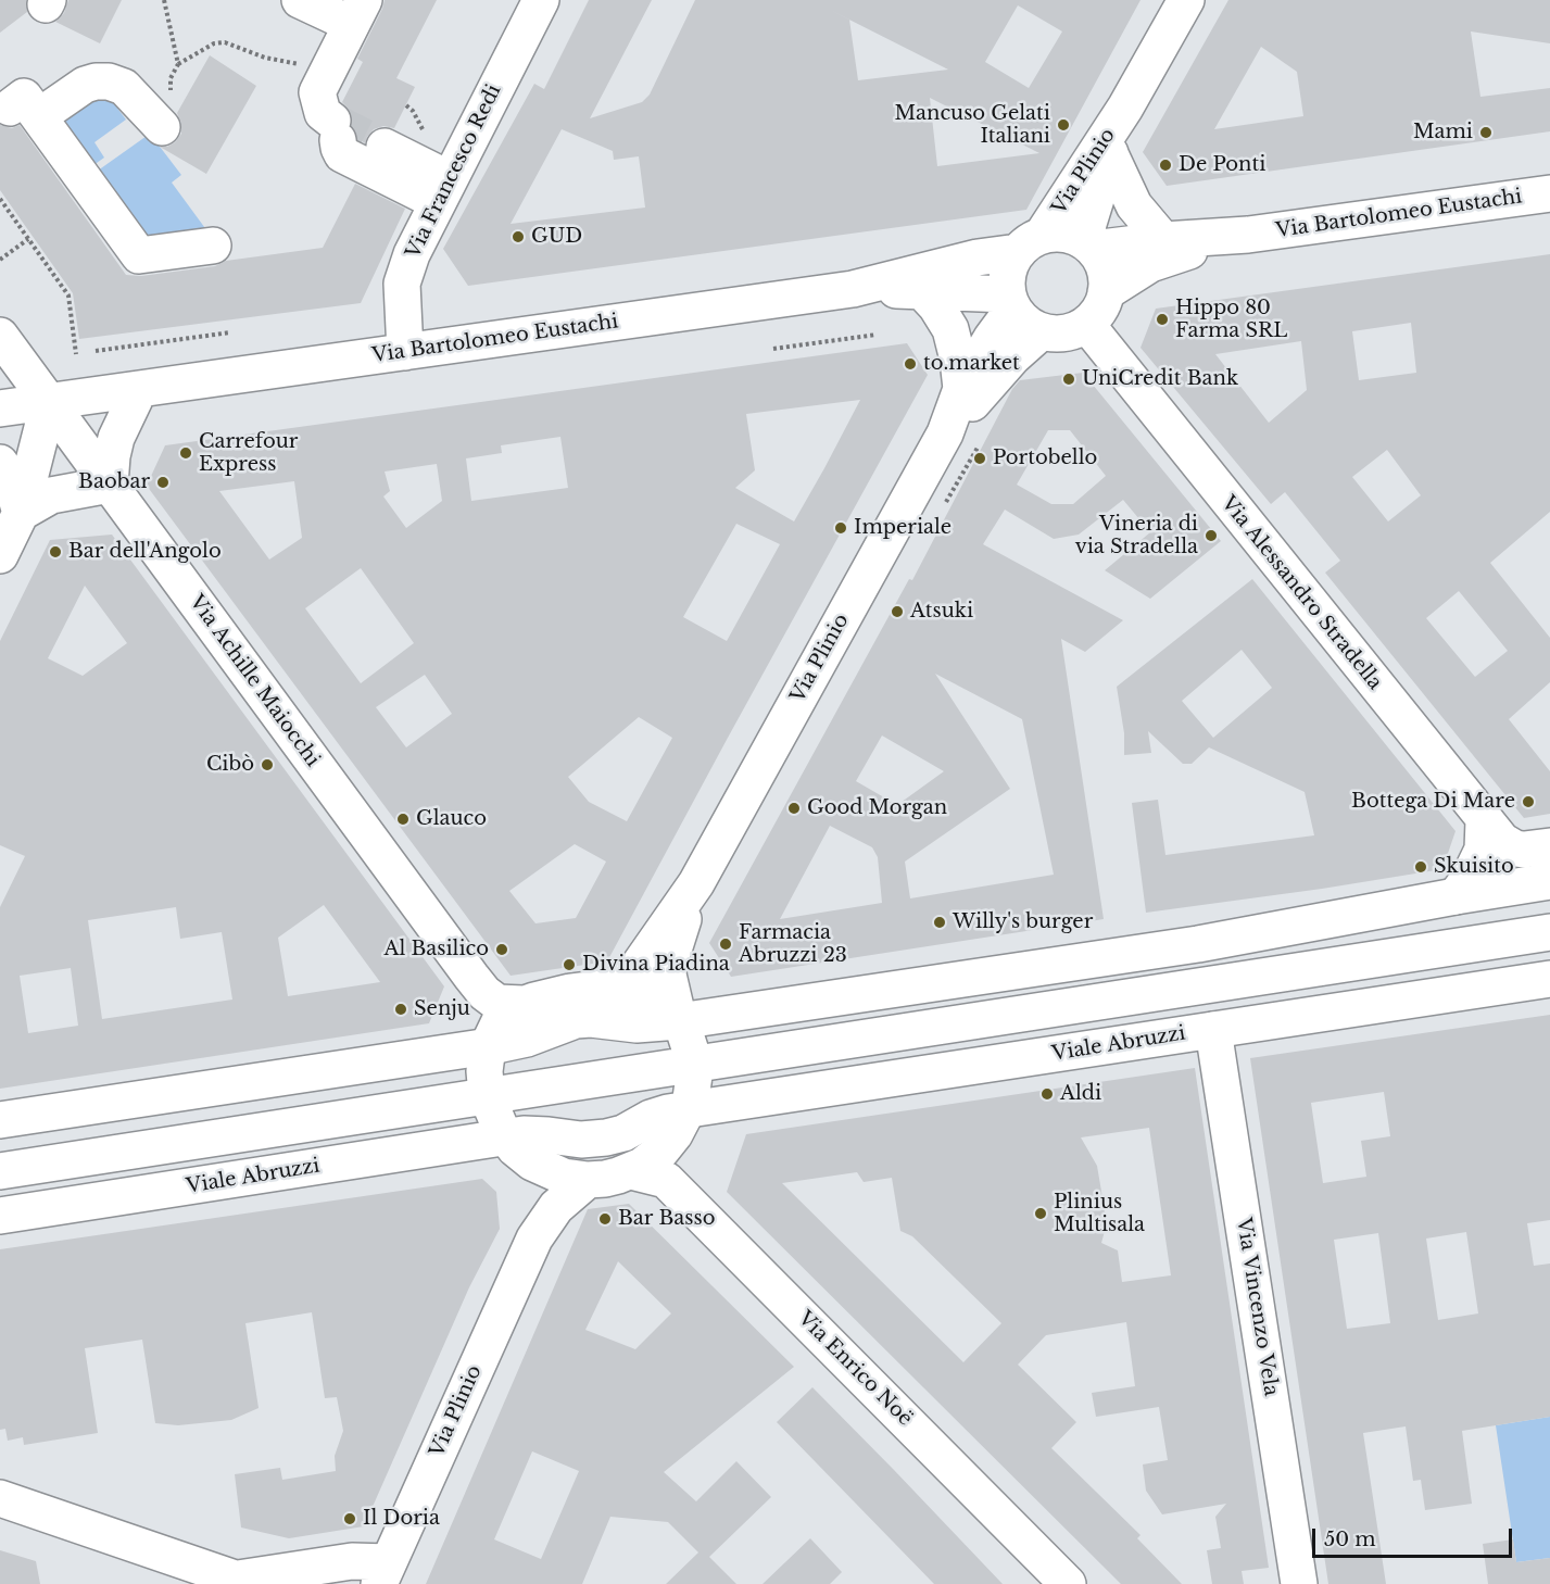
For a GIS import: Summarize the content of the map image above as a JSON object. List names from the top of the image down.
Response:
{
  "streets": {
    "street": [
      "Via Francesco Redi",
      "Via Plinio",
      "Via Bartolomeo Eustachi",
      "Via Alessandro Stradella",
      "Via Achille Maiocchi",
      "Viale Abruzzi",
      "Via Vincenzo Vela",
      "Via Enrico Noë"
    ]
  },
  "crossings": [
    ["Via Francesco Redi", "Via Bartolomeo Eustachi"],
    ["Via Plinio", "Via Bartolomeo Eustachi"],
    ["Via Plinio", "Via Alessandro Stradella"],
    ["Via Plinio", "Viale Abruzzi"],
    ["Via Bartolomeo Eustachi", "Via Alessandro Stradella"],
    ["Via Bartolomeo Eustachi", "Via Achille Maiocchi"],
    ["Viale Abruzzi", "Via Vincenzo Vela"]
  ],
  "places": [
    "Mancuso Gelati Italiani",
    "Mami",
    "De Ponti",
    "GUD",
    "Hippo 80 Farma SRL",
    "to.market",
    "UniCredit Bank",
    "Carrefour Express",
    "Portobello",
    "Baobar",
    "Imperiale",
    "Vineria di via Stradella",
    "Bar dell'Angolo",
    "Atsuki",
    "Cibò",
    "Bottega Di Mare",
    "Good Morgan",
    "Glauco",
    "Skuisito",
    "Willy's burger",
    "Farmacia Abruzzi 23",
    "Al Basilico",
    "Divina Piadina",
    "Senju",
    "Aldi",
    "Plinius Multisala",
    "Bar Basso",
    "Il Doria"
  ],
  "scale_bar": "50 m"
}
